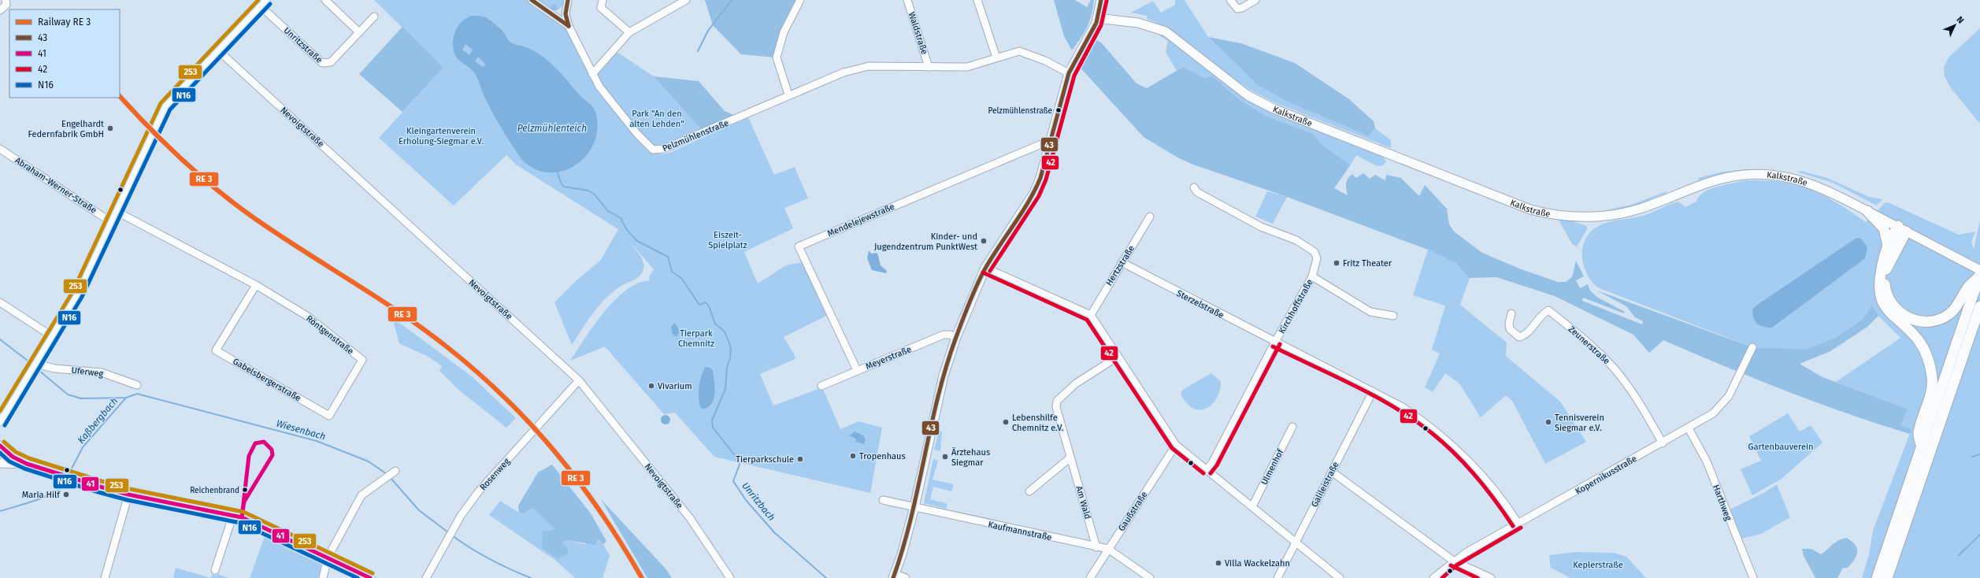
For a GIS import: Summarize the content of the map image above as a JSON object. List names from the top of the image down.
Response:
{
  "streets": {
    "main road": ["Kalkstraße"],
    "street": [
      "Waldstraße",
      "Unritzstraße",
      "Nevoigtstraße",
      "Pelzmühlenstraße",
      "Abraham-Werner-Straße",
      "Mendelejewstraße",
      "Hertzstraße",
      "Sterzelstraße",
      "Kirchhoffstraße",
      "Röntgenstraße",
      "Zeunerstraße",
      "Meyerstraße",
      "Uferweg",
      "Gabelsbergerstraße",
      "Ulmenhof",
      "Rosenweg",
      "Kopernikusstraße",
      "Galileistraße",
      "Am Wald",
      "Harthweg",
      "Gaußstraße",
      "Kaufmannstraße"
    ]
  },
  "crossings": [
    ["Waldstraße", "Pelzmühlenstraße"],
    ["Nevoigtstraße", "Rosenweg"],
    ["Mendelejewstraße", "Meyerstraße"],
    ["Hertzstraße", "Sterzelstraße"],
    ["Sterzelstraße", "Kirchhoffstraße"],
    ["Sterzelstraße", "Kopernikusstraße"],
    ["Sterzelstraße", "Galileistraße"],
    ["Röntgenstraße", "Gabelsbergerstraße"],
    ["Zeunerstraße", "Kopernikusstraße"],
    ["Kopernikusstraße", "Harthweg"],
    ["Am Wald", "Kaufmannstraße"],
    ["Gaußstraße", "Kaufmannstraße"]
  ],
  "water": [
    "Pelzmühlenteich",
    "Kaßbergbach",
    "Wiesenbach",
    "Unritzbach"
  ],
  "parks": [
    "Park \"An den alten Lehden\"",
    "Kleingartenverein Erholung-Siegmar e.V.",
    "Eiszeit- Spielplatz",
    "Tierpark Chemnitz",
    "Gartenbauverein",
    "Keplerstraße"
  ],
  "places": [
    "Pelzmühlenstraße",
    "Engelhardt Federnfabrik GmbH",
    "Kinder- und Jugendzentrum PunktWest",
    "Fritz Theater",
    "Vivarium",
    "Lebenshilfe Chemnitz e.V.",
    "Tennisverein Siegmar e.V.",
    "Tropenhaus",
    "Ärztehaus Siegmar",
    "Tierparkschule",
    "Reichenbrand",
    "Maria Hilf",
    "Villa Wackelzahn"
  ],
  "lines": [
    "transit line 43",
    "transit line 253",
    "transit line 42",
    "transit line N16",
    "transit line 41"
  ],
  "legend": [
    "Railway RE 3",
    "43",
    "41",
    "42",
    "N16"
  ],
  "north": "top right"
}
